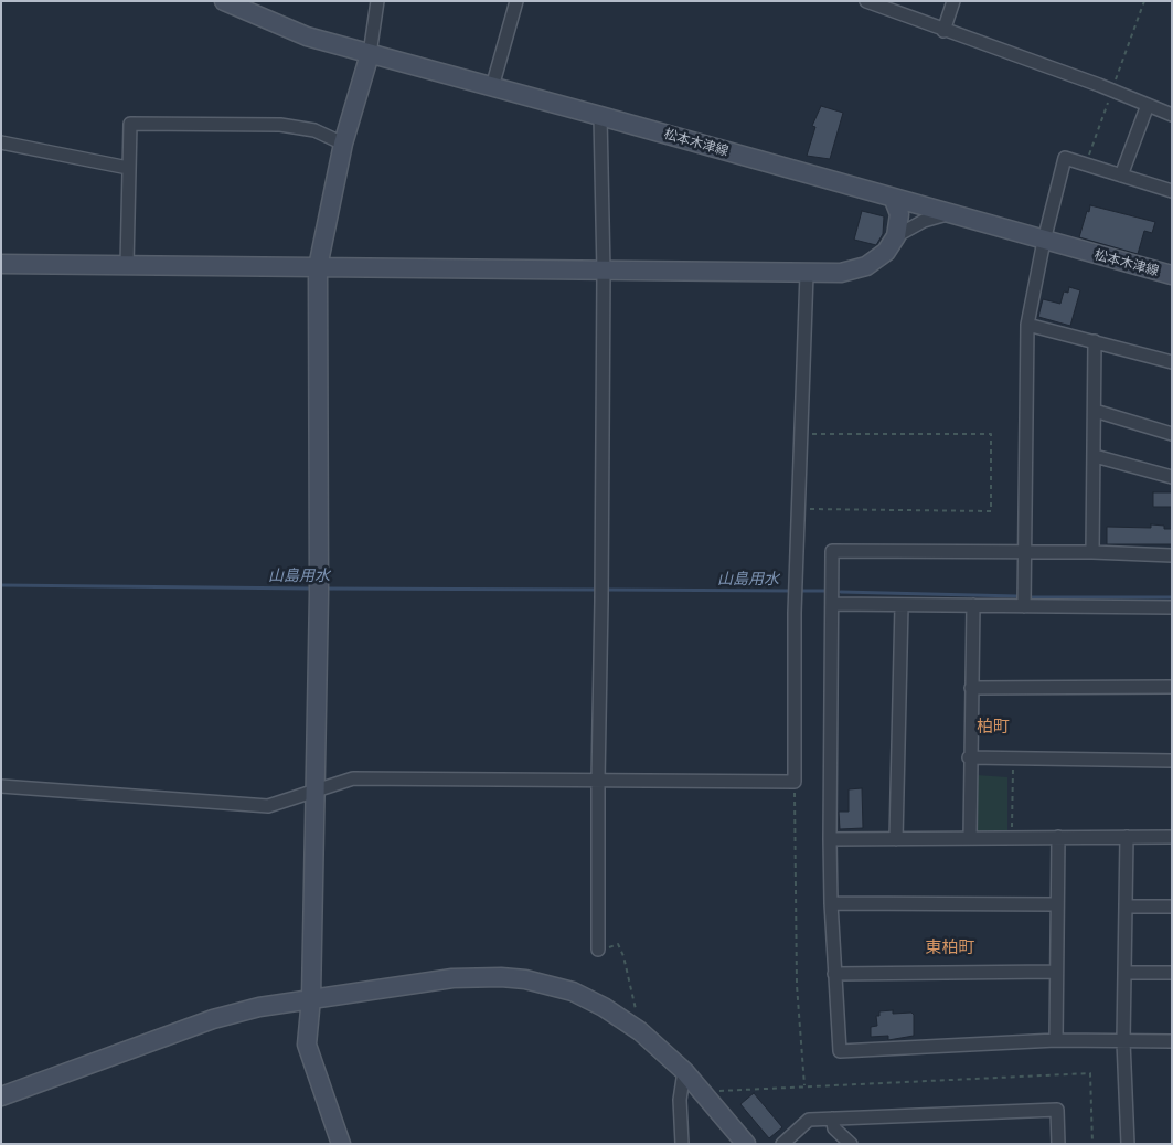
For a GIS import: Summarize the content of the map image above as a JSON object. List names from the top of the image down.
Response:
{
  "streets": {
    "street": ["松本木津線"]
  },
  "districts": ["柏町", "東柏町"],
  "water": ["山島用水"]
}
